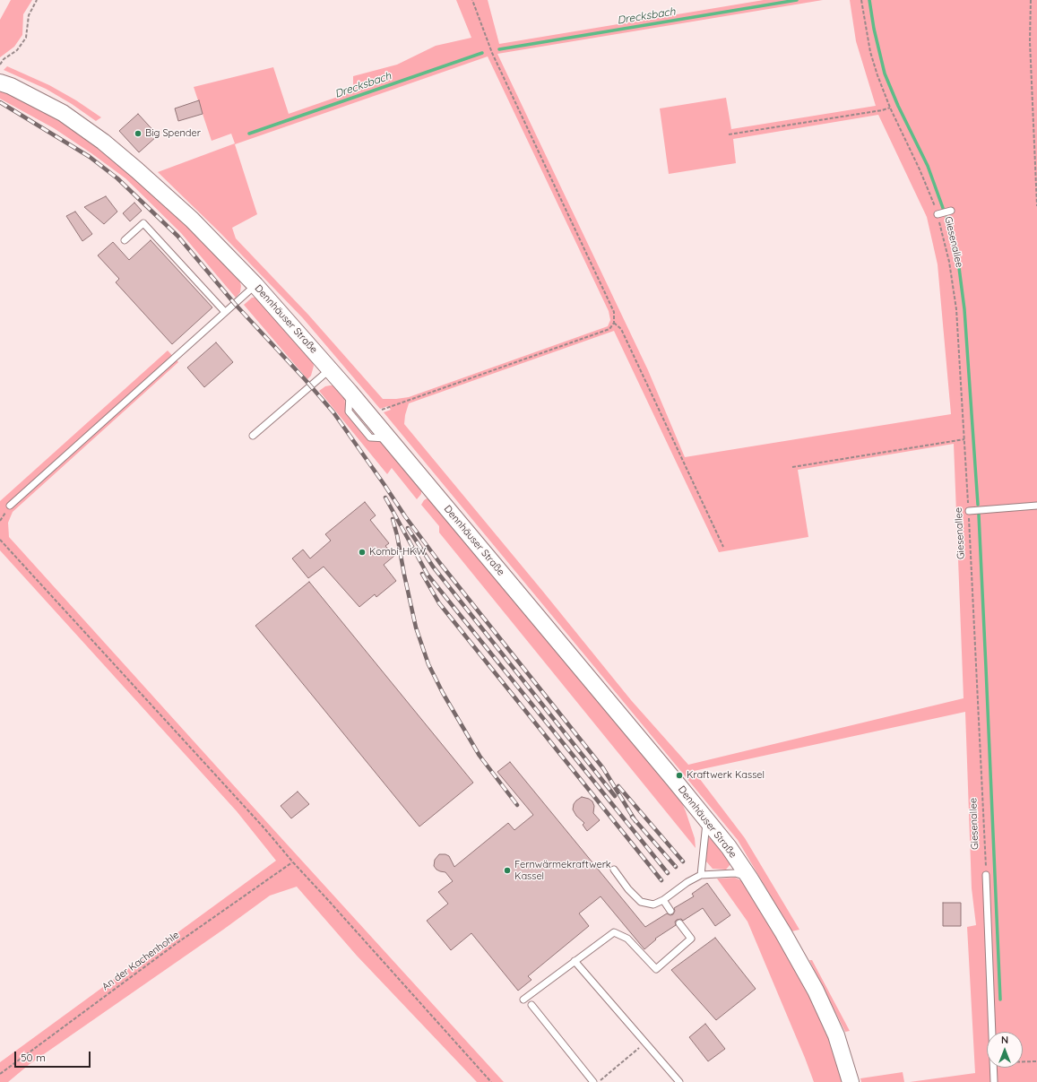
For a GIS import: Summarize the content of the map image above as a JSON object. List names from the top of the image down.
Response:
{
  "streets": {
    "street": ["Dennhäuser Straße"],
    "path": ["Giesenallee", "An der Kachenhohle"]
  },
  "water": ["Drecksbach"],
  "places": [
    "Big Spender",
    "Kombi-HKW",
    "Kraftwerk Kassel",
    "Fernwärmekraftwerk Kassel"
  ],
  "scale_bar": "50 m",
  "north": "top"
}
